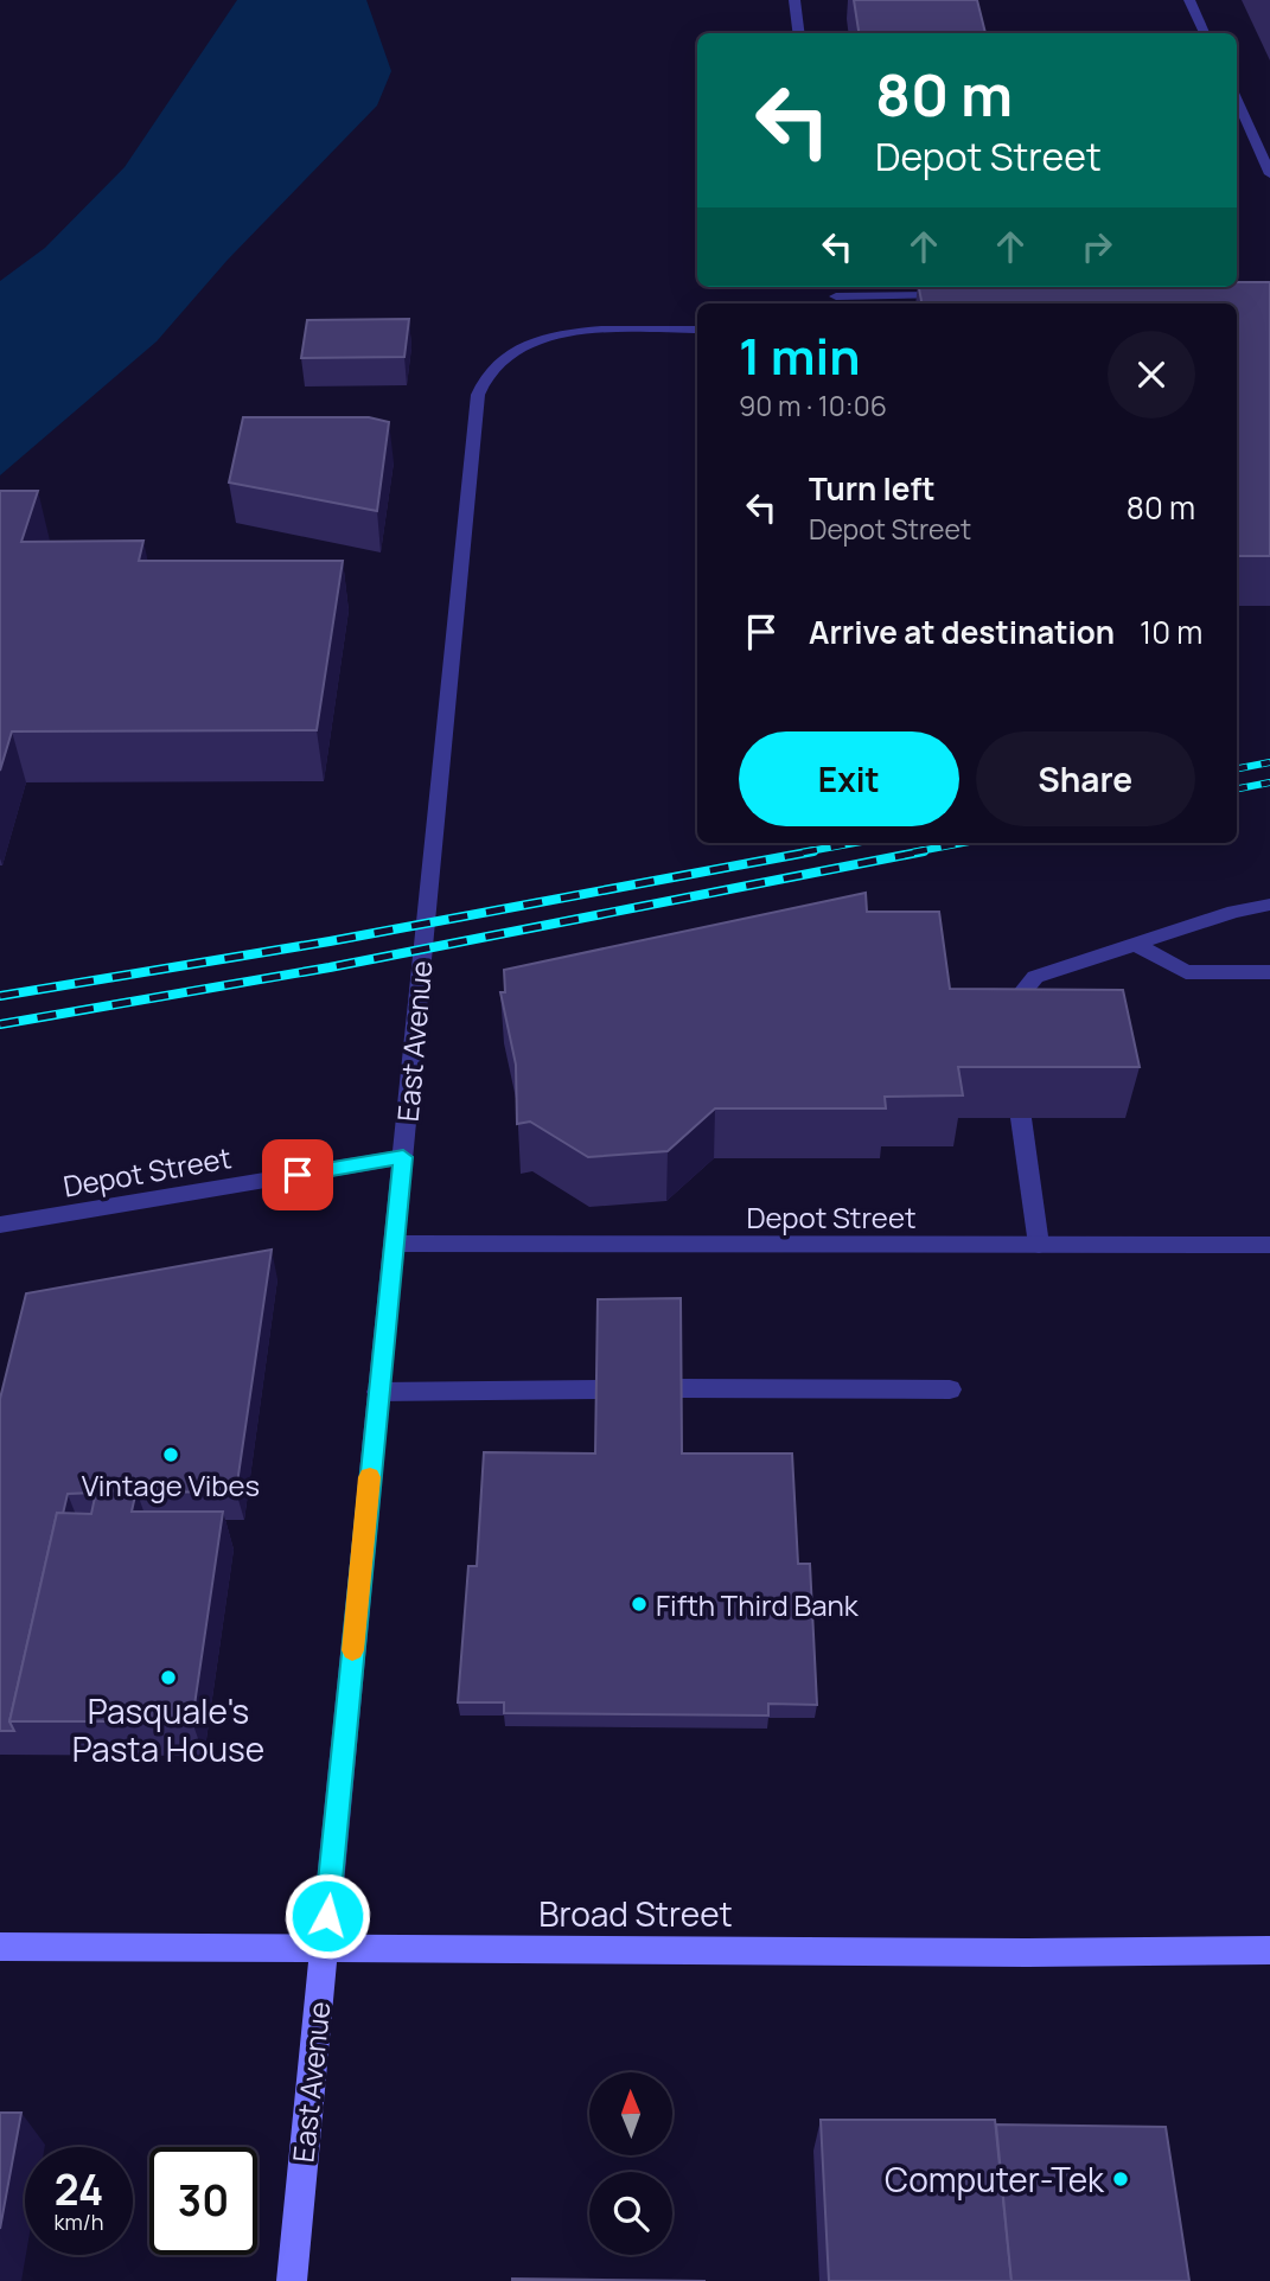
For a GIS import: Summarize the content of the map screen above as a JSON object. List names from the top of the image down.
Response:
{
  "streets": {
    "street": ["East Avenue", "Depot Street", "Broad Street"]
  },
  "crossings": [
    ["East Avenue", "Depot Street"],
    ["East Avenue", "Broad Street"]
  ],
  "places": [
    "Vintage Vibes",
    "Fifth Third Bank",
    "Pasquale's Pasta House",
    "Computer-Tek"
  ],
  "north": "top",
  "page": {
    "turn": ["80 m", "Depot Street"],
    "heading": ["1 min", "90 m · 10:06"],
    "list": [
      {
        "name": "Turn left",
        "note": "Depot Street",
        "value": "80 m"
      },
      {
        "name": "Arrive at destination",
        "value": "10 m"
      }
    ],
    "buttons": ["Exit", "Share"],
    "speed": "24 km/h",
    "limit": "30"
  }
}
